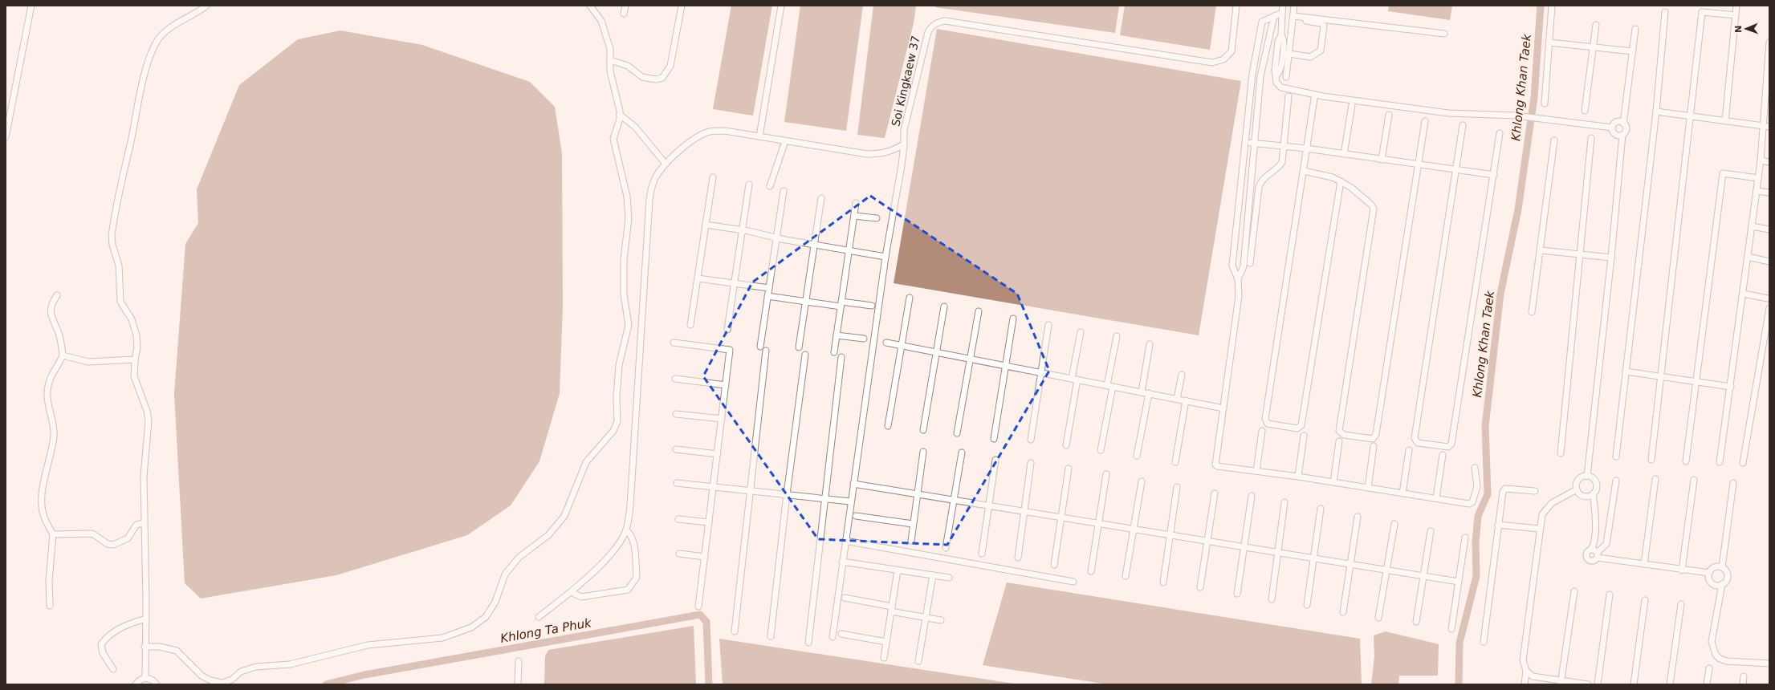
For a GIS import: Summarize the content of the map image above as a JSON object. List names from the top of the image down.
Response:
{
  "streets": {
    "street": ["Soi Kingkaew 37"]
  },
  "water": ["Khlong Khan Taek", "Khlong Ta Phuk"],
  "north": "left"
}
